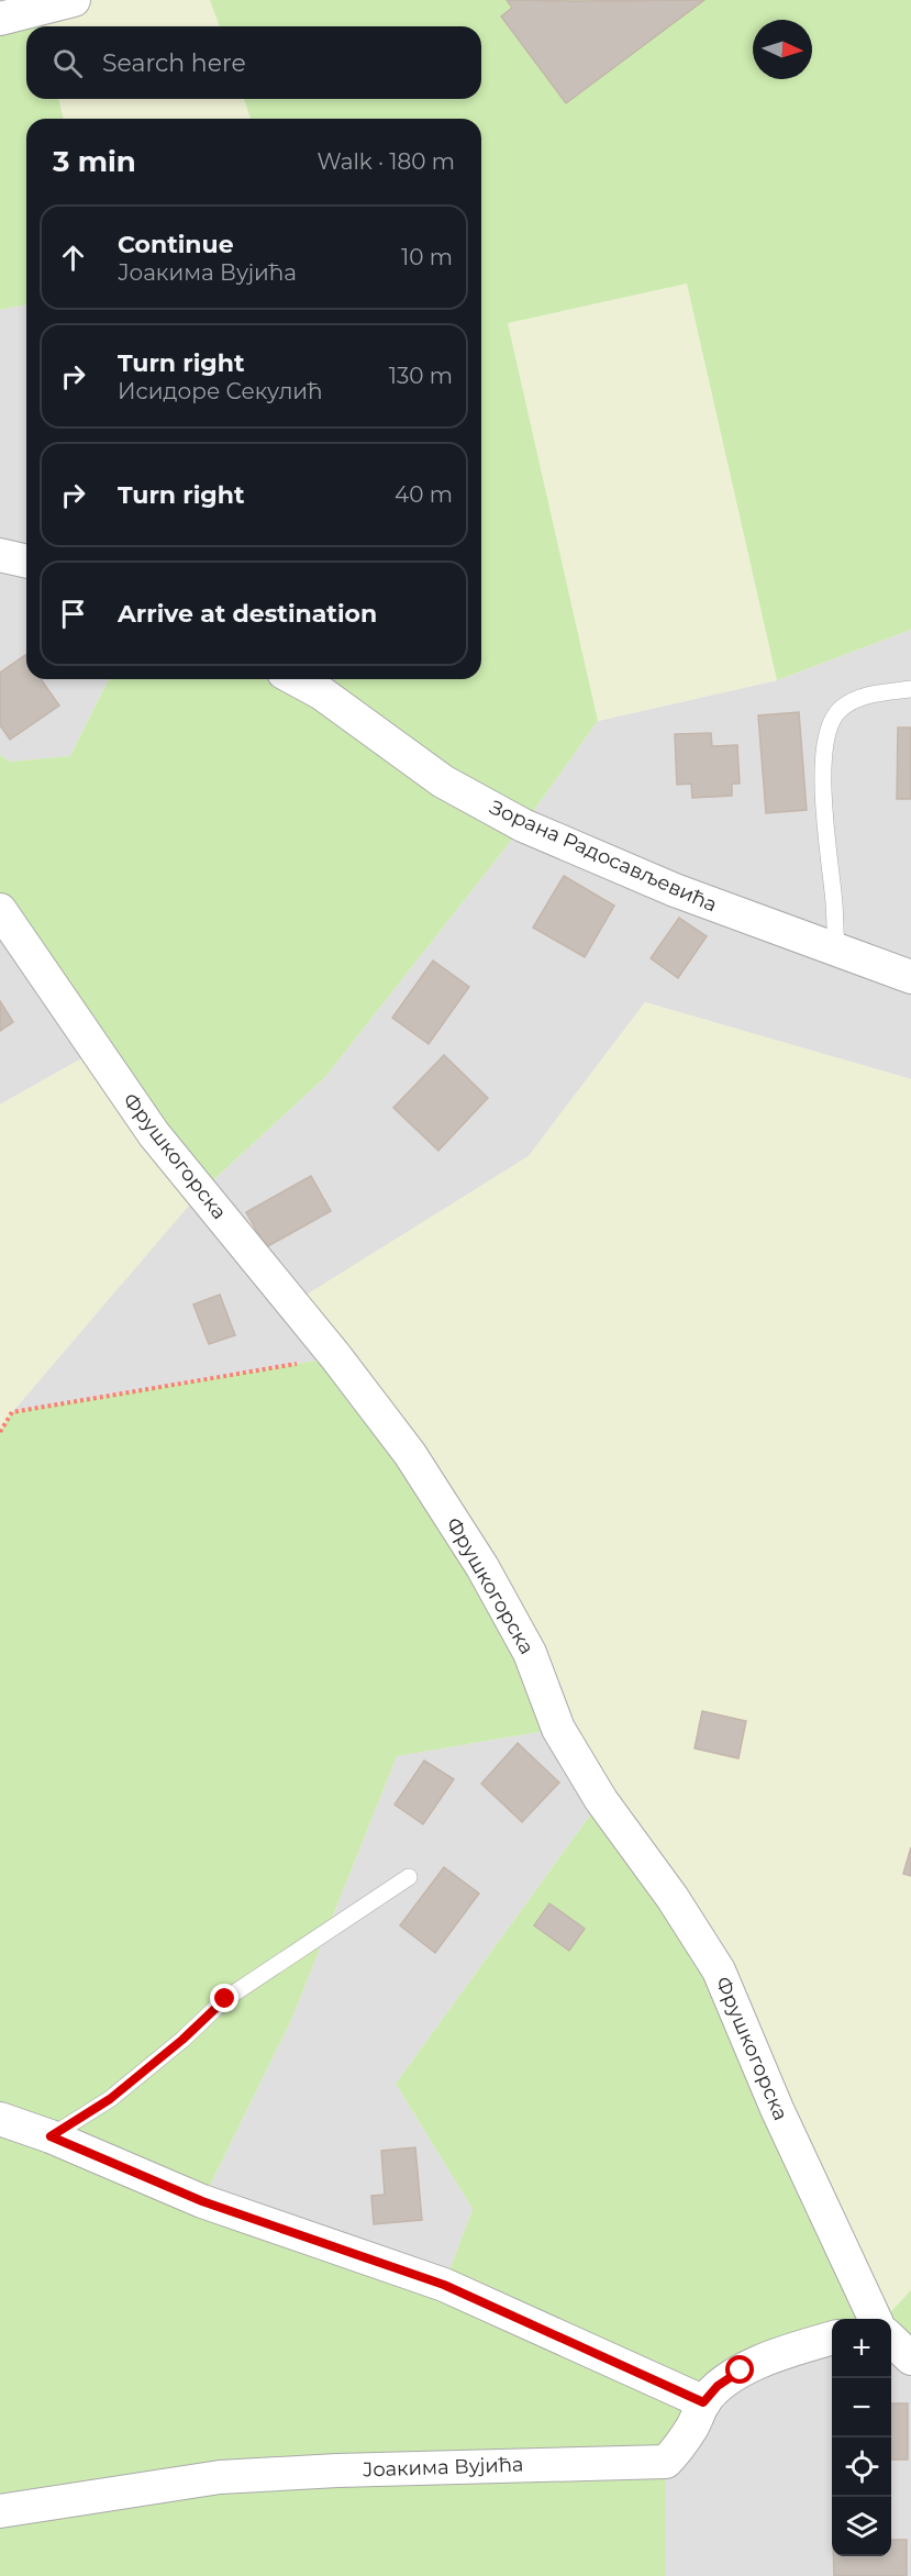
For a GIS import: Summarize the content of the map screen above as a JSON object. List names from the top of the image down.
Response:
{
  "streets": {
    "street": ["Зорана Радосављевића", "Фрушкогорска", "Јоакима Вујића"]
  },
  "north": "right",
  "page": {
    "search": "Search here",
    "heading": ["3 min", "Walk · 180 m"],
    "list": [
      ["Continue", "Јоакима Вујића", "10 m"],
      ["Turn right", "Исидоре Секулић", "130 m"],
      ["Turn right", "40 m"],
      "Arrive at destination"
    ],
    "map_buttons": ["+", "−"]
  }
}
